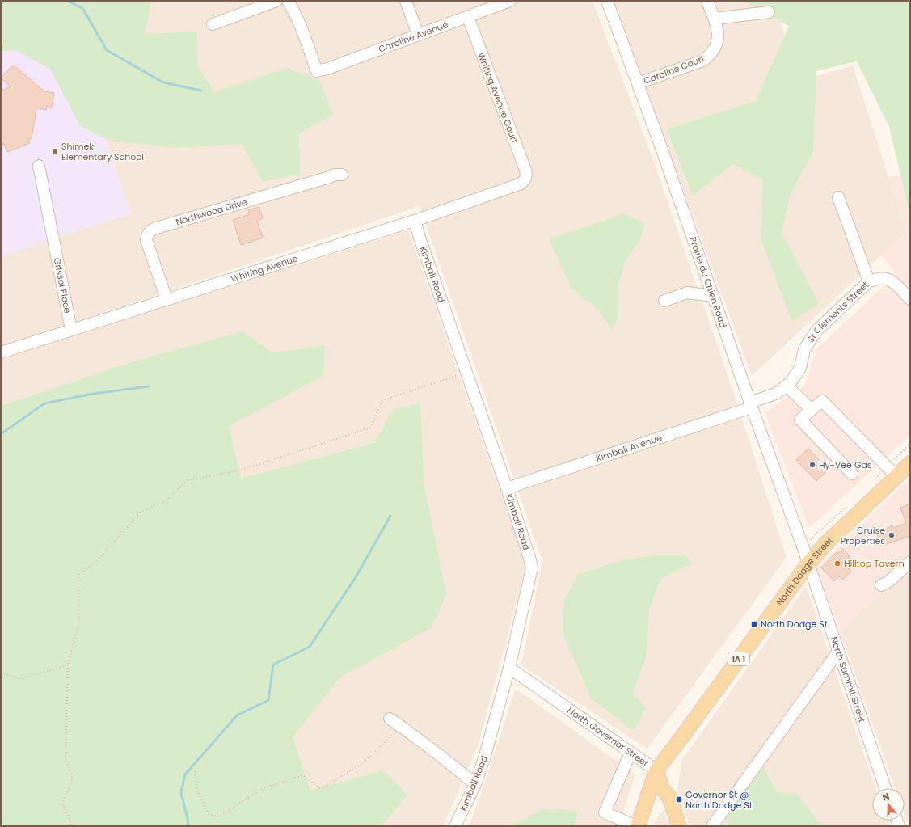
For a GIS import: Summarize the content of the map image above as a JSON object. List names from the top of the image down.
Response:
{
  "streets": {
    "main road": ["North Dodge Street", "IA 1", "North Governor Street"],
    "street": [
      "Caroline Avenue",
      "Caroline Court",
      "Whiting Avenue Court",
      "Northwood Drive",
      "Whiting Avenue",
      "Kimball Road",
      "Prairie du Chien Road",
      "Grissel Place",
      "St Clements Street",
      "Kimball Avenue",
      "North Summit Street"
    ]
  },
  "crossings": [
    ["Caroline Avenue", "Whiting Avenue Court"],
    ["Caroline Court", "Prairie du Chien Road"],
    ["Whiting Avenue Court", "Whiting Avenue"],
    ["Northwood Drive", "Whiting Avenue"],
    ["Whiting Avenue", "Kimball Road"],
    ["Whiting Avenue", "Grissel Place"],
    ["Kimball Road", "Kimball Avenue"],
    ["Kimball Road", "North Governor Street"],
    ["Prairie du Chien Road", "St Clements Street"],
    ["Prairie du Chien Road", "Kimball Avenue"],
    ["Prairie du Chien Road", "North Dodge Street"],
    ["Prairie du Chien Road", "North Summit Street"],
    ["St Clements Street", "Kimball Avenue"],
    ["North Dodge Street", "North Summit Street"],
    ["North Dodge Street", "North Governor Street"]
  ],
  "places": {
    "other": [
      "Shimek Elementary School",
      "Hy-Vee Gas",
      "Cruise Properties",
      "Hilltop Tavern"
    ],
    "transit": ["North Dodge St", "Governor St @ North Dodge St"]
  },
  "north": "top"
}
